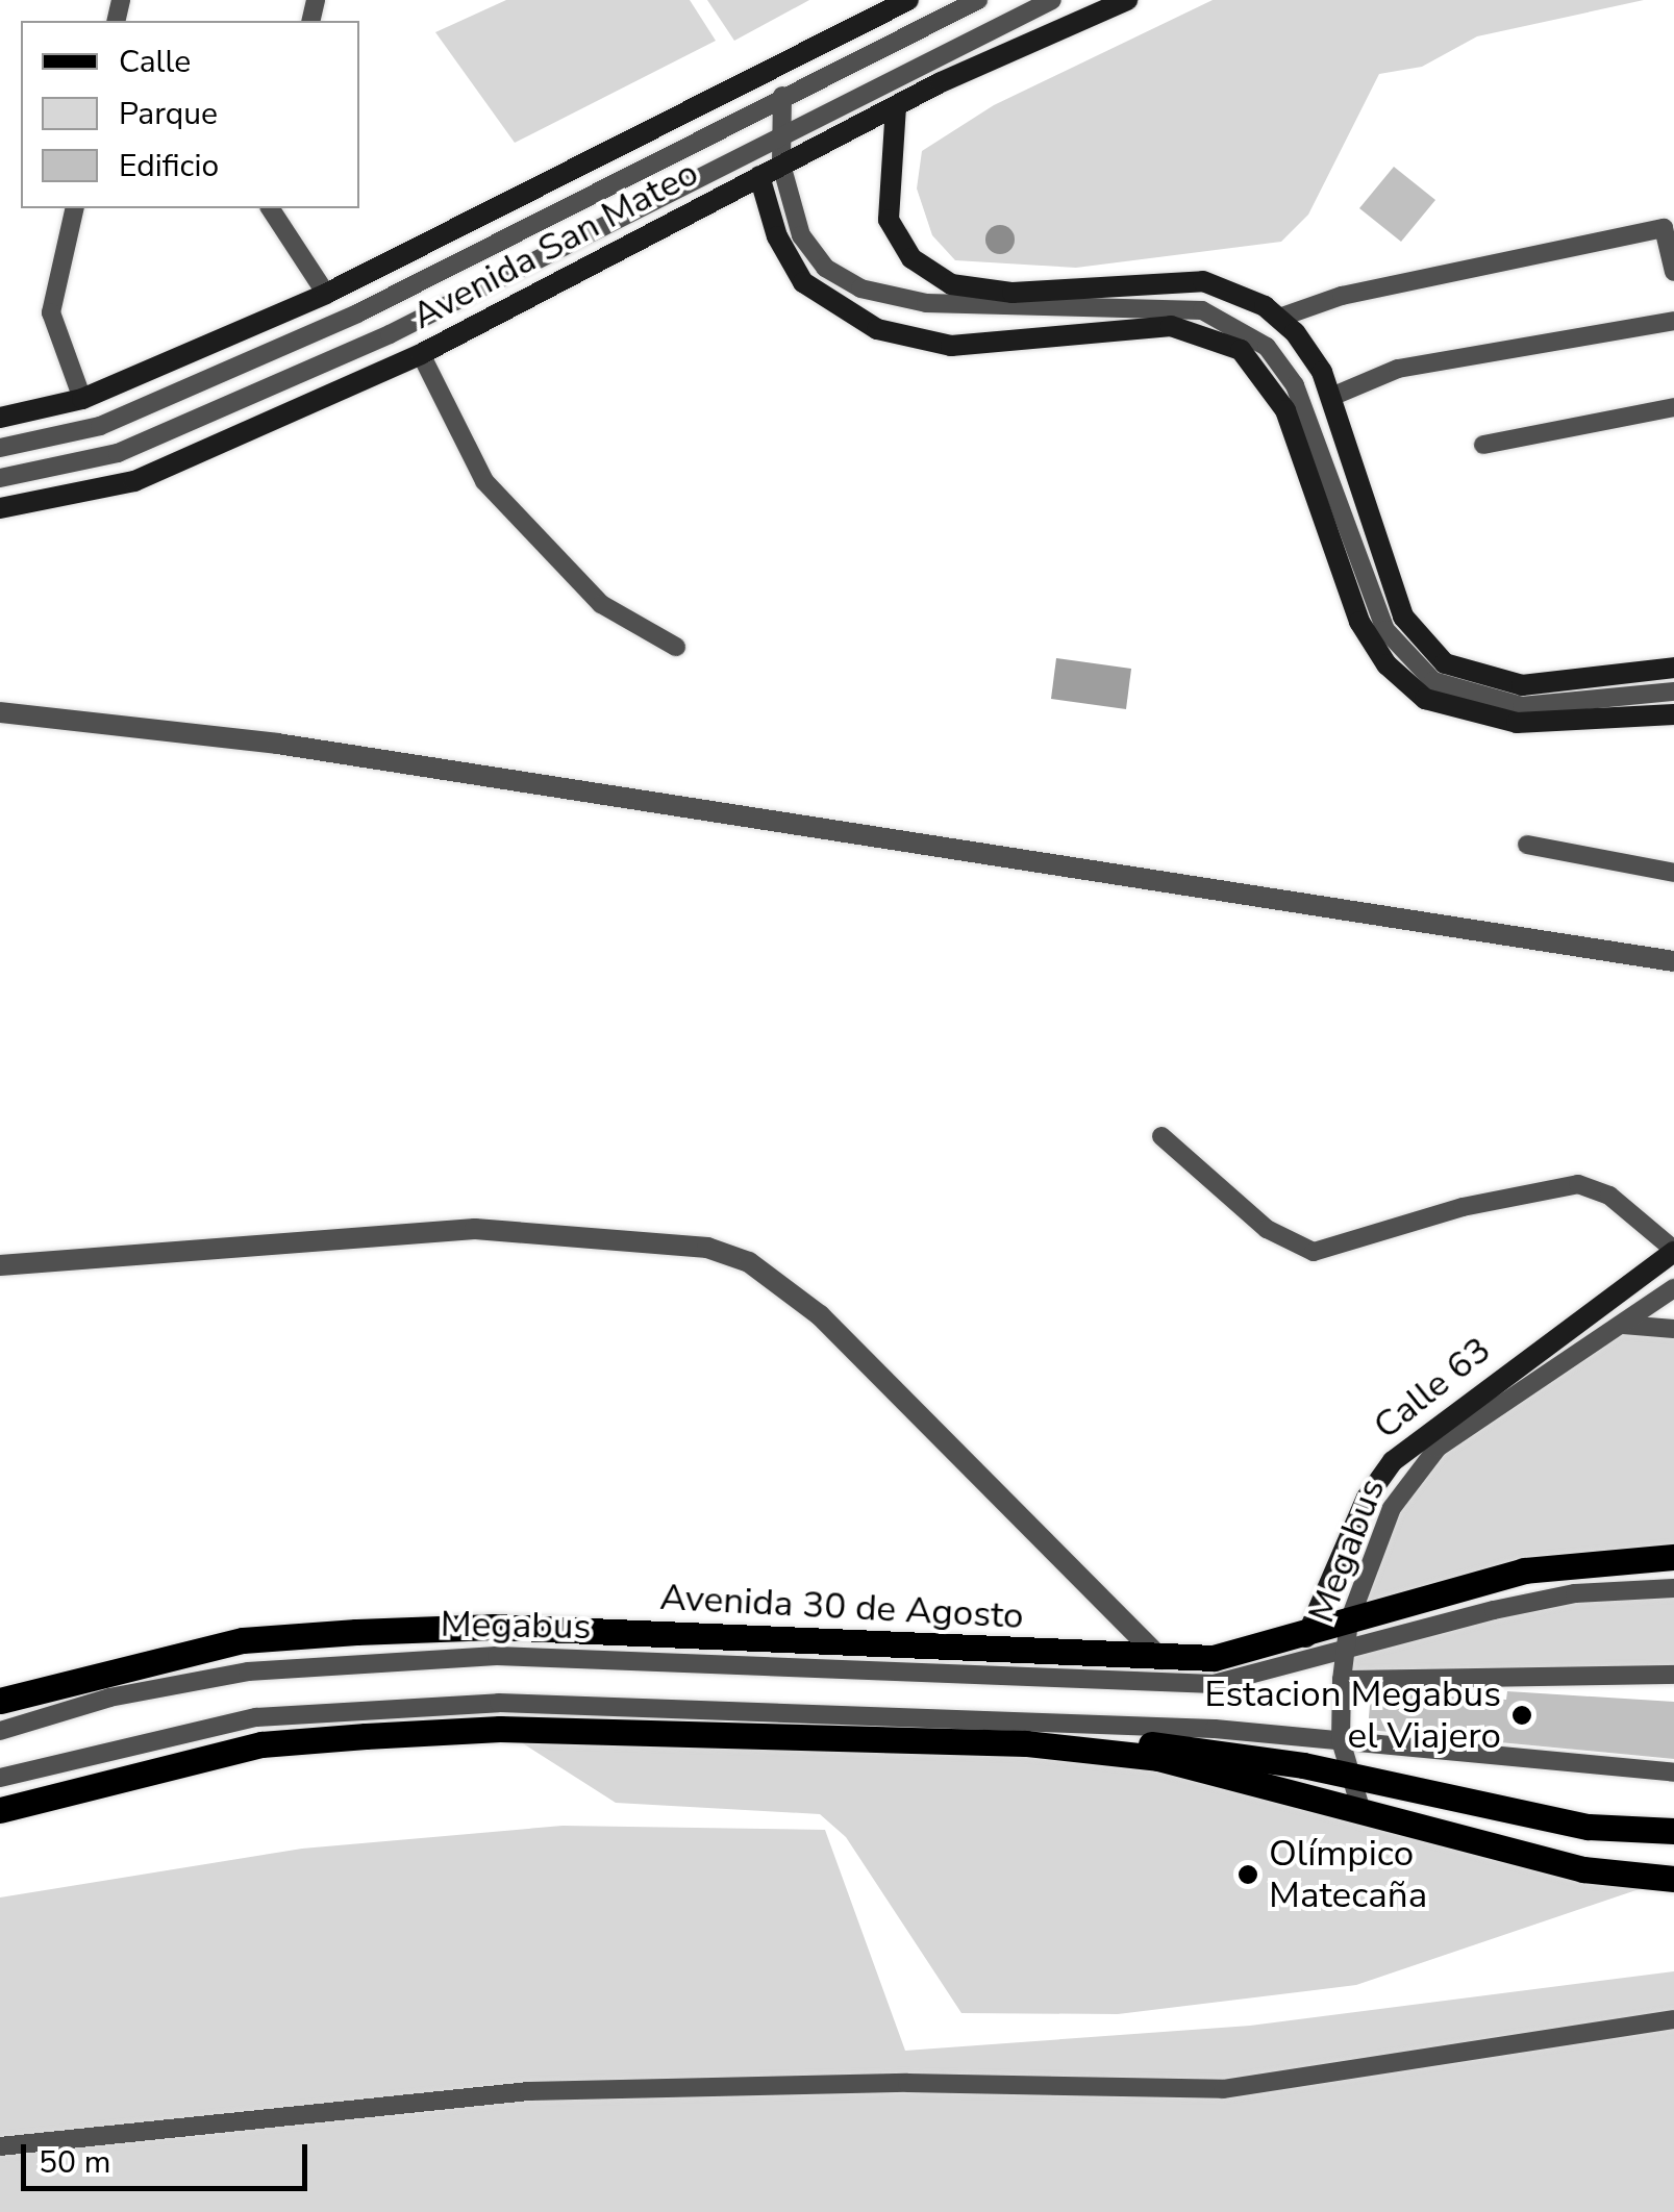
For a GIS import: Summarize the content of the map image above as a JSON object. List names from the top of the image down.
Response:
{
  "streets": {
    "main road": ["Avenida 30 de Agosto"],
    "street": ["Avenida San Mateo", "Calle 63"],
    "lane": ["Megabus"]
  },
  "crossings": [
    ["Calle 63", "Avenida 30 de Agosto"],
    ["Megabus", "Avenida 30 de Agosto"]
  ],
  "places": ["Estacion Megabus el Viajero", "Olímpico Matecaña"],
  "legend": ["Calle", "Parque", "Edificio"],
  "scale_bar": "50 m"
}
